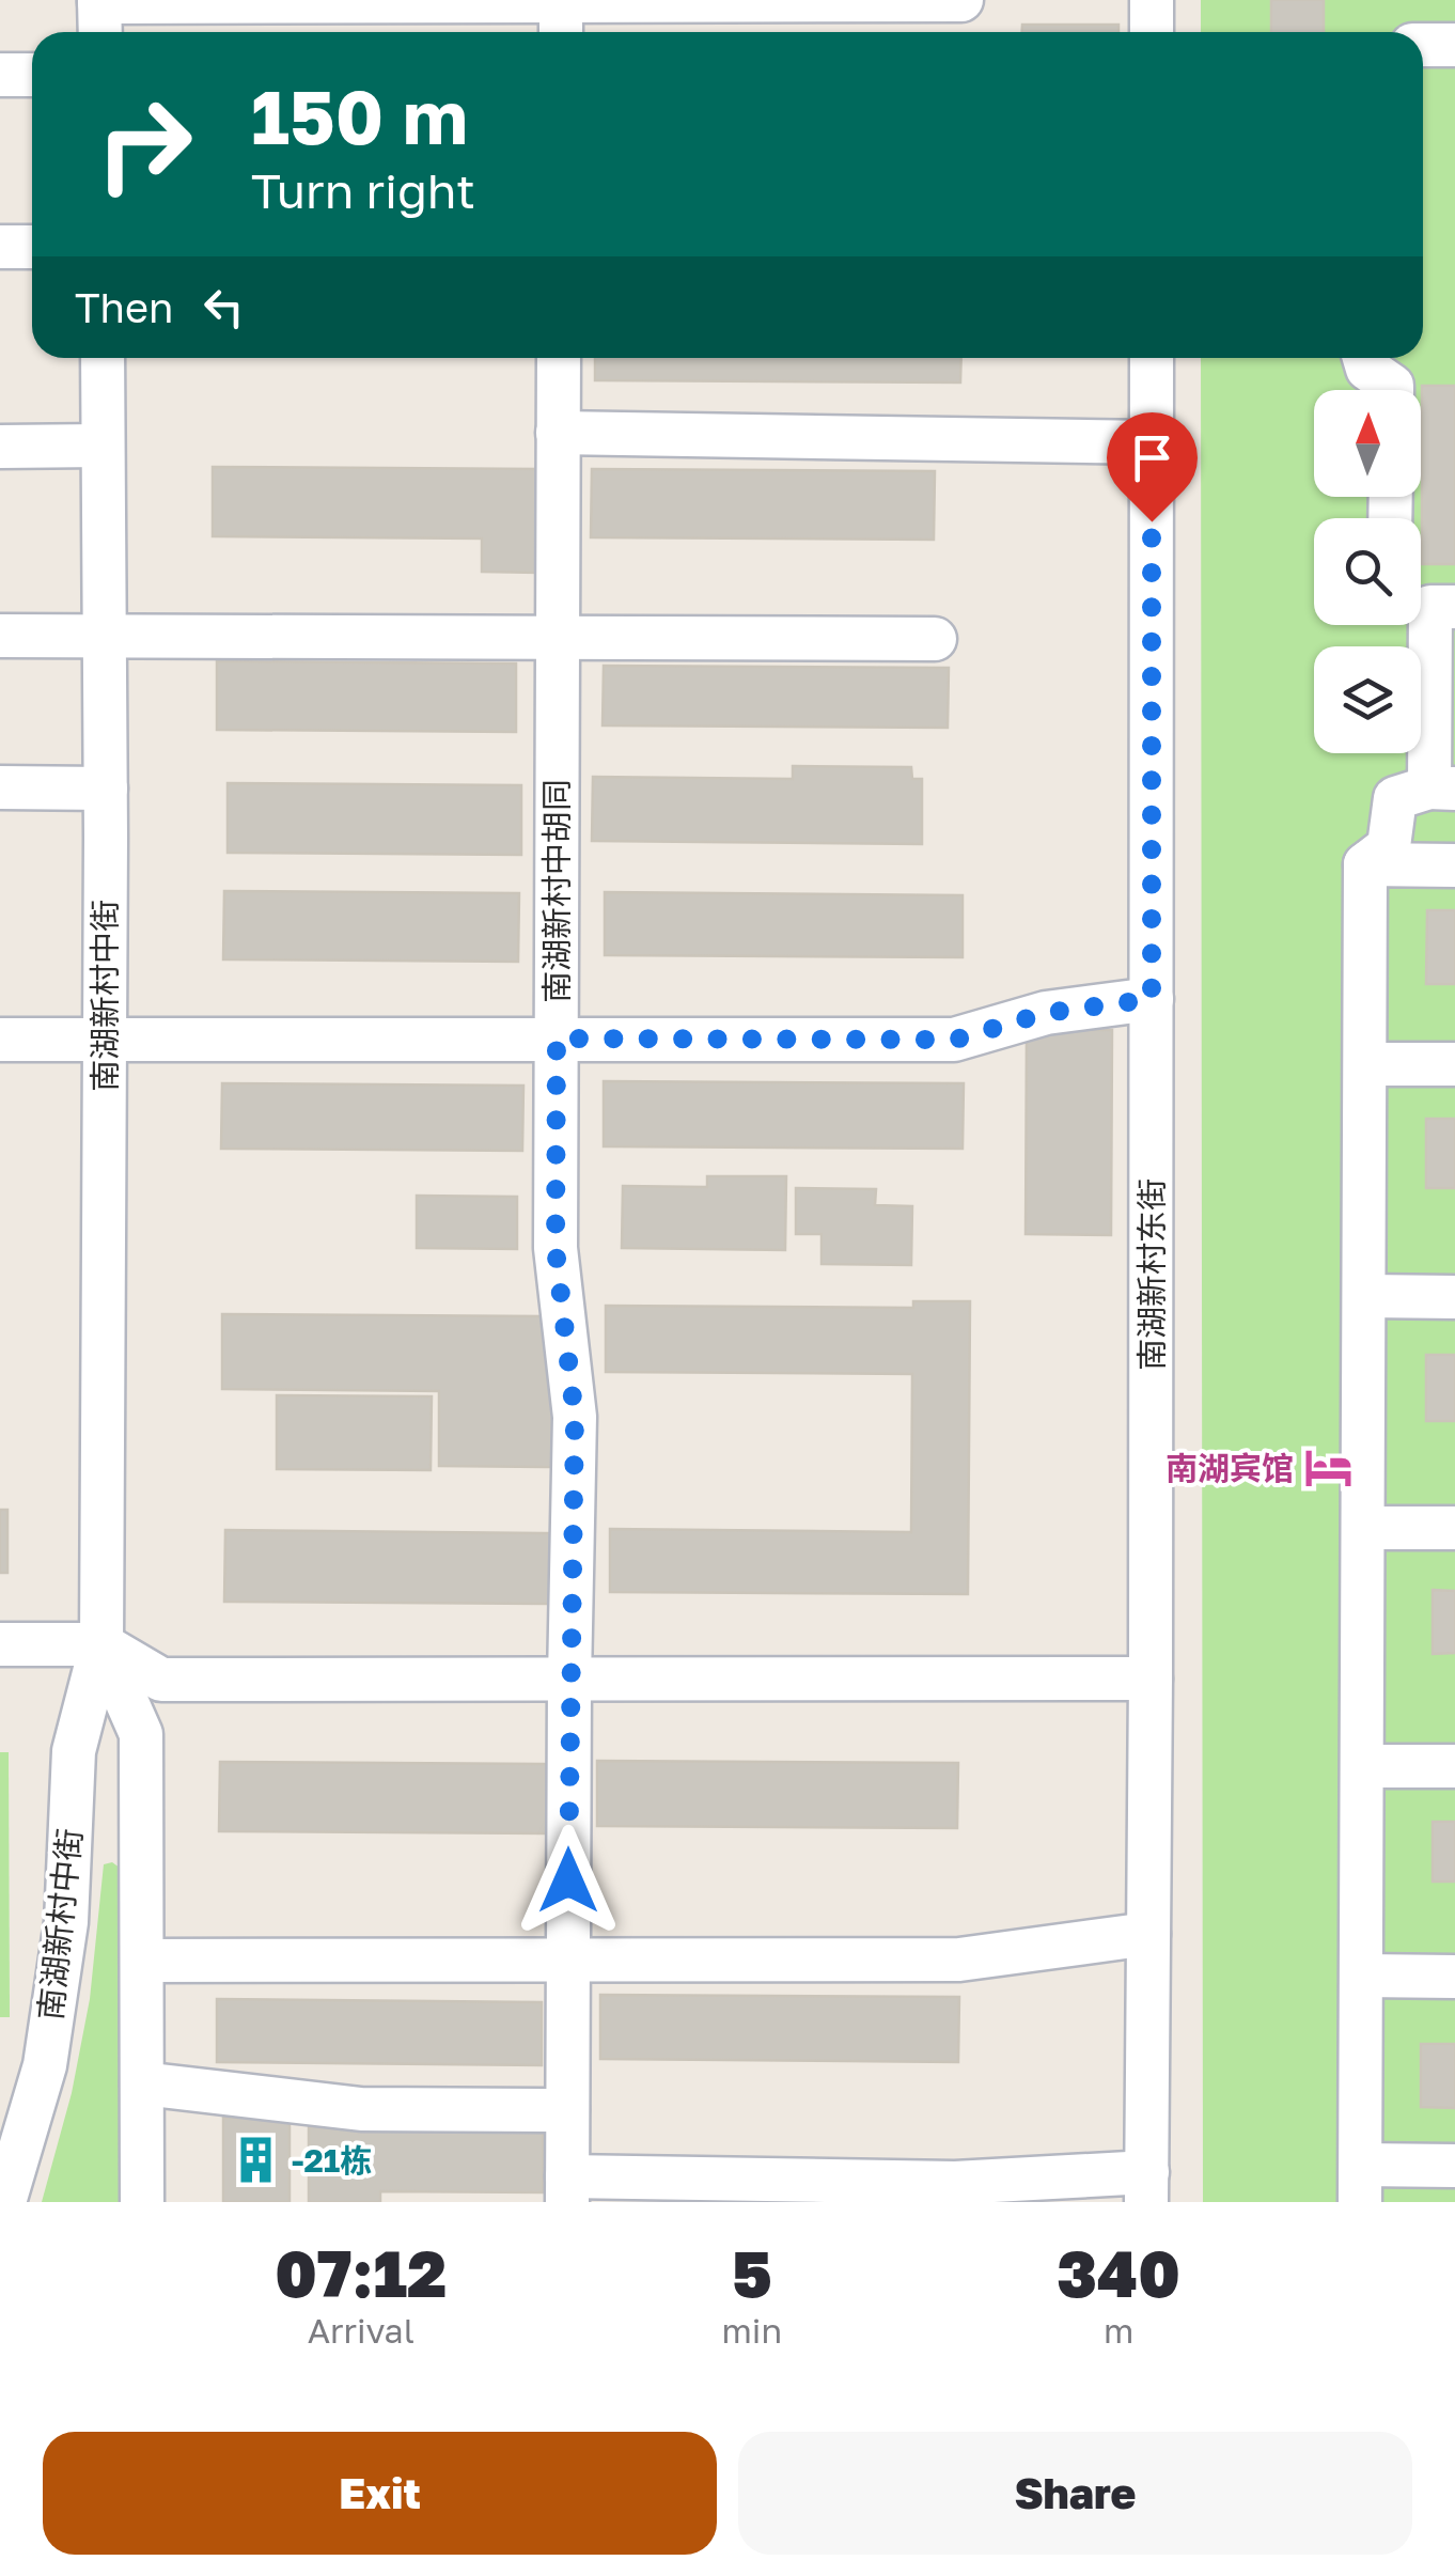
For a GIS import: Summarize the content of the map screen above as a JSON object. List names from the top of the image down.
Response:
{
  "streets": {
    "street": ["南湖新村中胡同", "南湖新村中街", "南湖新村东街"]
  },
  "places": {
    "hotel": ["南湖宾馆"],
    "building": ["-21栋"]
  },
  "north": "top",
  "page": {
    "turn": ["150 m", "Turn right"],
    "then": "Then",
    "eta": [
      "07:12",
      "Arrival",
      "5",
      "min",
      "340",
      "m"
    ],
    "buttons": ["Exit", "Share"]
  }
}
